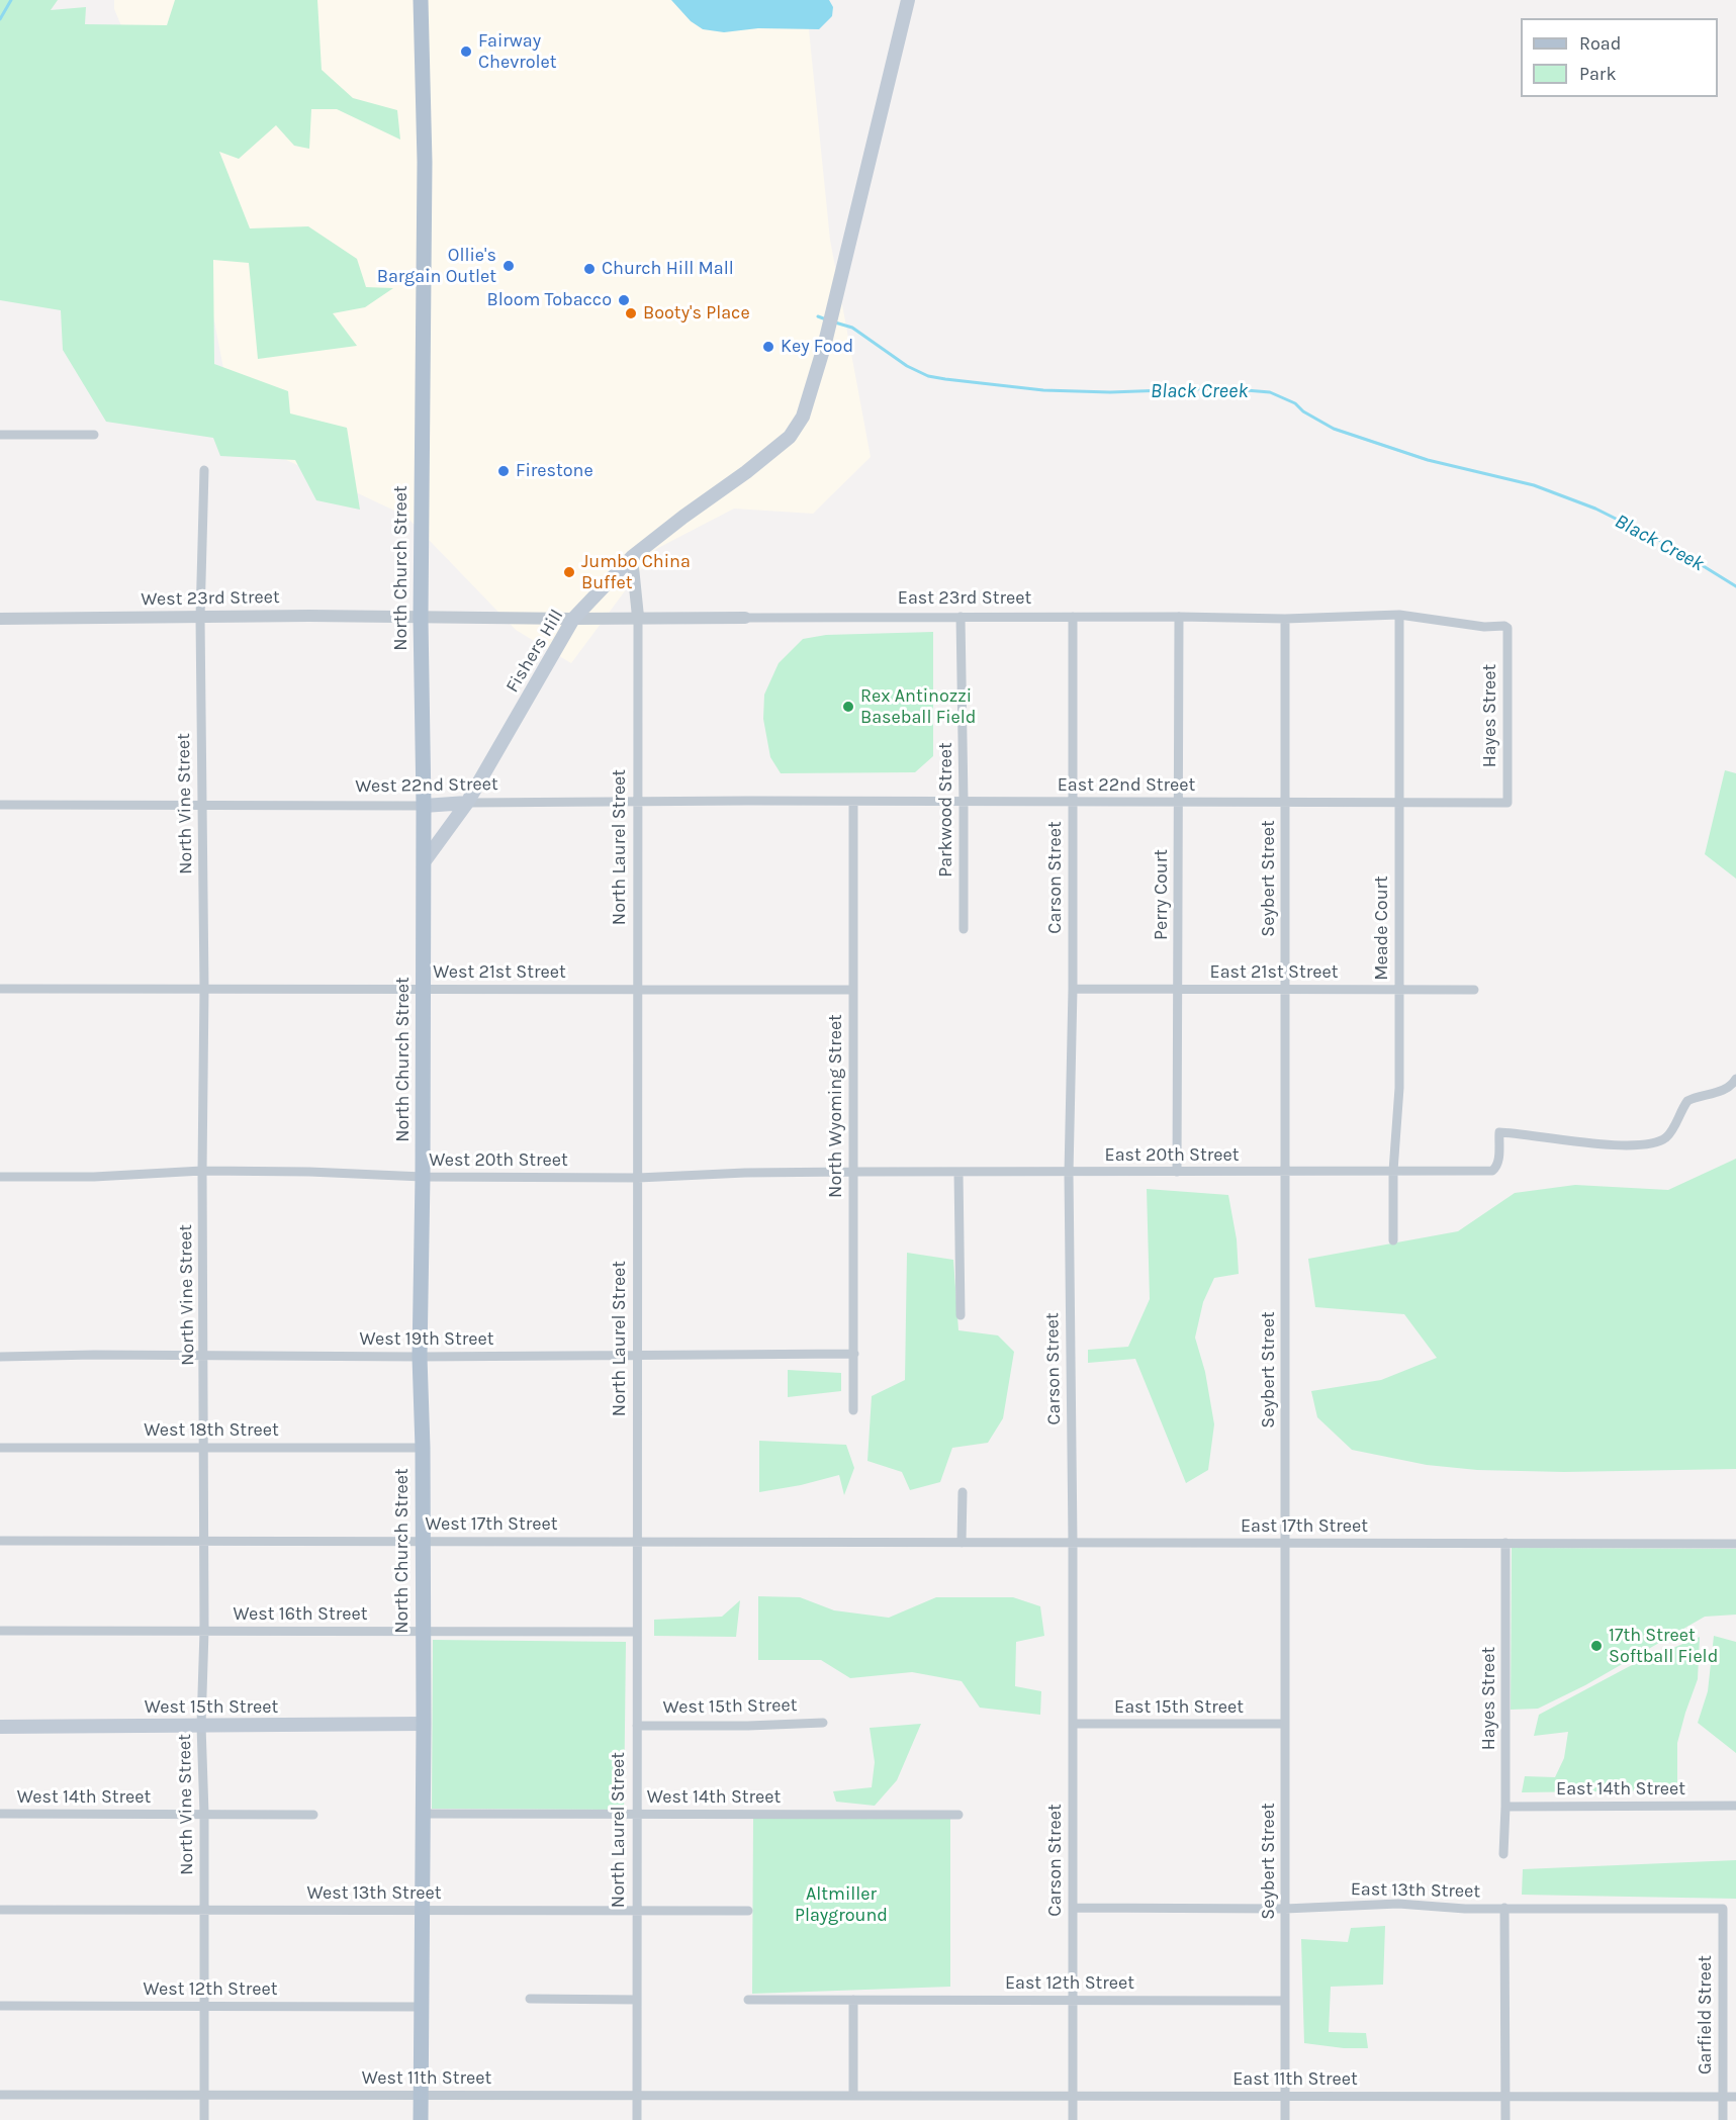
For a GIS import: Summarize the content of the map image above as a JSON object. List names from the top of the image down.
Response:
{
  "streets": {
    "main road": [
      "North Church Street",
      "Fishers Hill",
      "West 22nd Street",
      "West 15th Street"
    ],
    "street": [
      "West 23rd Street",
      "East 23rd Street",
      "Hayes Street",
      "East 22nd Street",
      "North Vine Street",
      "Parkwood Street",
      "North Laurel Street",
      "Carson Street",
      "Seybert Street",
      "Perry Court",
      "Meade Court",
      "West 21st Street",
      "East 21st Street",
      "North Wyoming Street",
      "East 20th Street",
      "West 20th Street",
      "West 19th Street",
      "West 18th Street",
      "West 17th Street",
      "East 17th Street",
      "West 16th Street",
      "East 15th Street",
      "East 14th Street",
      "West 14th Street",
      "East 13th Street",
      "West 13th Street",
      "East 12th Street",
      "West 12th Street",
      "Garfield Street",
      "West 11th Street",
      "East 11th Street"
    ]
  },
  "crossings": [
    ["North Church Street", "West 23rd Street"],
    ["North Church Street", "East 23rd Street"],
    ["North Church Street", "Fishers Hill"],
    ["North Church Street", "West 22nd Street"],
    ["North Church Street", "West 21st Street"],
    ["North Church Street", "West 20th Street"],
    ["North Church Street", "West 19th Street"],
    ["North Church Street", "West 18th Street"],
    ["North Church Street", "West 17th Street"],
    ["North Church Street", "West 16th Street"],
    ["North Church Street", "West 15th Street"],
    ["North Church Street", "West 14th Street"],
    ["North Church Street", "West 13th Street"],
    ["North Church Street", "West 12th Street"],
    ["North Church Street", "West 11th Street"],
    ["West 23rd Street", "East 23rd Street"],
    ["West 23rd Street", "North Vine Street"],
    ["East 23rd Street", "Fishers Hill"],
    ["East 23rd Street", "Hayes Street"],
    ["East 23rd Street", "Parkwood Street"],
    ["East 23rd Street", "North Laurel Street"],
    ["East 23rd Street", "Carson Street"],
    ["East 23rd Street", "Seybert Street"],
    ["East 23rd Street", "Perry Court"],
    ["East 23rd Street", "Meade Court"],
    ["Fishers Hill", "West 22nd Street"],
    ["Fishers Hill", "North Laurel Street"],
    ["Hayes Street", "East 22nd Street"],
    ["Hayes Street", "Meade Court"],
    ["Hayes Street", "East 17th Street"],
    ["Hayes Street", "East 14th Street"],
    ["West 22nd Street", "East 22nd Street"],
    ["West 22nd Street", "North Vine Street"],
    ["West 22nd Street", "North Laurel Street"],
    ["West 22nd Street", "North Wyoming Street"],
    ["East 22nd Street", "Parkwood Street"],
    ["East 22nd Street", "Carson Street"],
    ["East 22nd Street", "Seybert Street"],
    ["East 22nd Street", "Perry Court"],
    ["East 22nd Street", "Meade Court"],
    ["East 22nd Street", "North Wyoming Street"],
    ["North Vine Street", "West 21st Street"],
    ["North Vine Street", "West 20th Street"],
    ["North Vine Street", "West 19th Street"],
    ["North Vine Street", "West 18th Street"],
    ["North Vine Street", "West 17th Street"],
    ["North Vine Street", "West 16th Street"],
    ["North Vine Street", "West 15th Street"],
    ["North Vine Street", "West 14th Street"],
    ["North Vine Street", "West 13th Street"],
    ["North Vine Street", "West 12th Street"],
    ["North Vine Street", "West 11th Street"],
    ["North Laurel Street", "West 21st Street"],
    ["North Laurel Street", "West 20th Street"],
    ["North Laurel Street", "West 19th Street"],
    ["North Laurel Street", "West 17th Street"],
    ["North Laurel Street", "West 16th Street"],
    ["North Laurel Street", "West 15th Street"],
    ["North Laurel Street", "West 14th Street"],
    ["North Laurel Street", "West 13th Street"],
    ["North Laurel Street", "West 11th Street"],
    ["Carson Street", "East 21st Street"],
    ["Carson Street", "East 20th Street"],
    ["Carson Street", "East 17th Street"],
    ["Carson Street", "East 15th Street"],
    ["Carson Street", "East 13th Street"],
    ["Carson Street", "East 12th Street"],
    ["Carson Street", "East 11th Street"],
    ["Seybert Street", "East 21st Street"],
    ["Seybert Street", "East 20th Street"],
    ["Seybert Street", "East 17th Street"],
    ["Seybert Street", "East 15th Street"],
    ["Seybert Street", "East 13th Street"],
    ["Seybert Street", "East 12th Street"],
    ["Seybert Street", "East 11th Street"],
    ["Perry Court", "East 21st Street"],
    ["Perry Court", "East 20th Street"],
    ["Meade Court", "East 21st Street"],
    ["Meade Court", "East 20th Street"],
    ["West 21st Street", "North Wyoming Street"],
    ["North Wyoming Street", "East 20th Street"],
    ["North Wyoming Street", "West 20th Street"],
    ["North Wyoming Street", "West 19th Street"],
    ["East 20th Street", "West 20th Street"],
    ["West 17th Street", "East 17th Street"],
    ["East 13th Street", "Garfield Street"],
    ["Garfield Street", "East 11th Street"],
    ["West 11th Street", "East 11th Street"]
  ],
  "water": ["Black Creek"],
  "parks": ["Altmiller Playground"],
  "places": [
    "Fairway Chevrolet",
    "Ollie's Bargain Outlet",
    "Church Hill Mall",
    "Bloom Tobacco",
    "Booty's Place",
    "Key Food",
    "Firestone",
    "Jumbo China Buffet",
    "Rex Antinozzi Baseball Field",
    "17th Street Softball Field"
  ],
  "legend": ["Road", "Park"]
}
